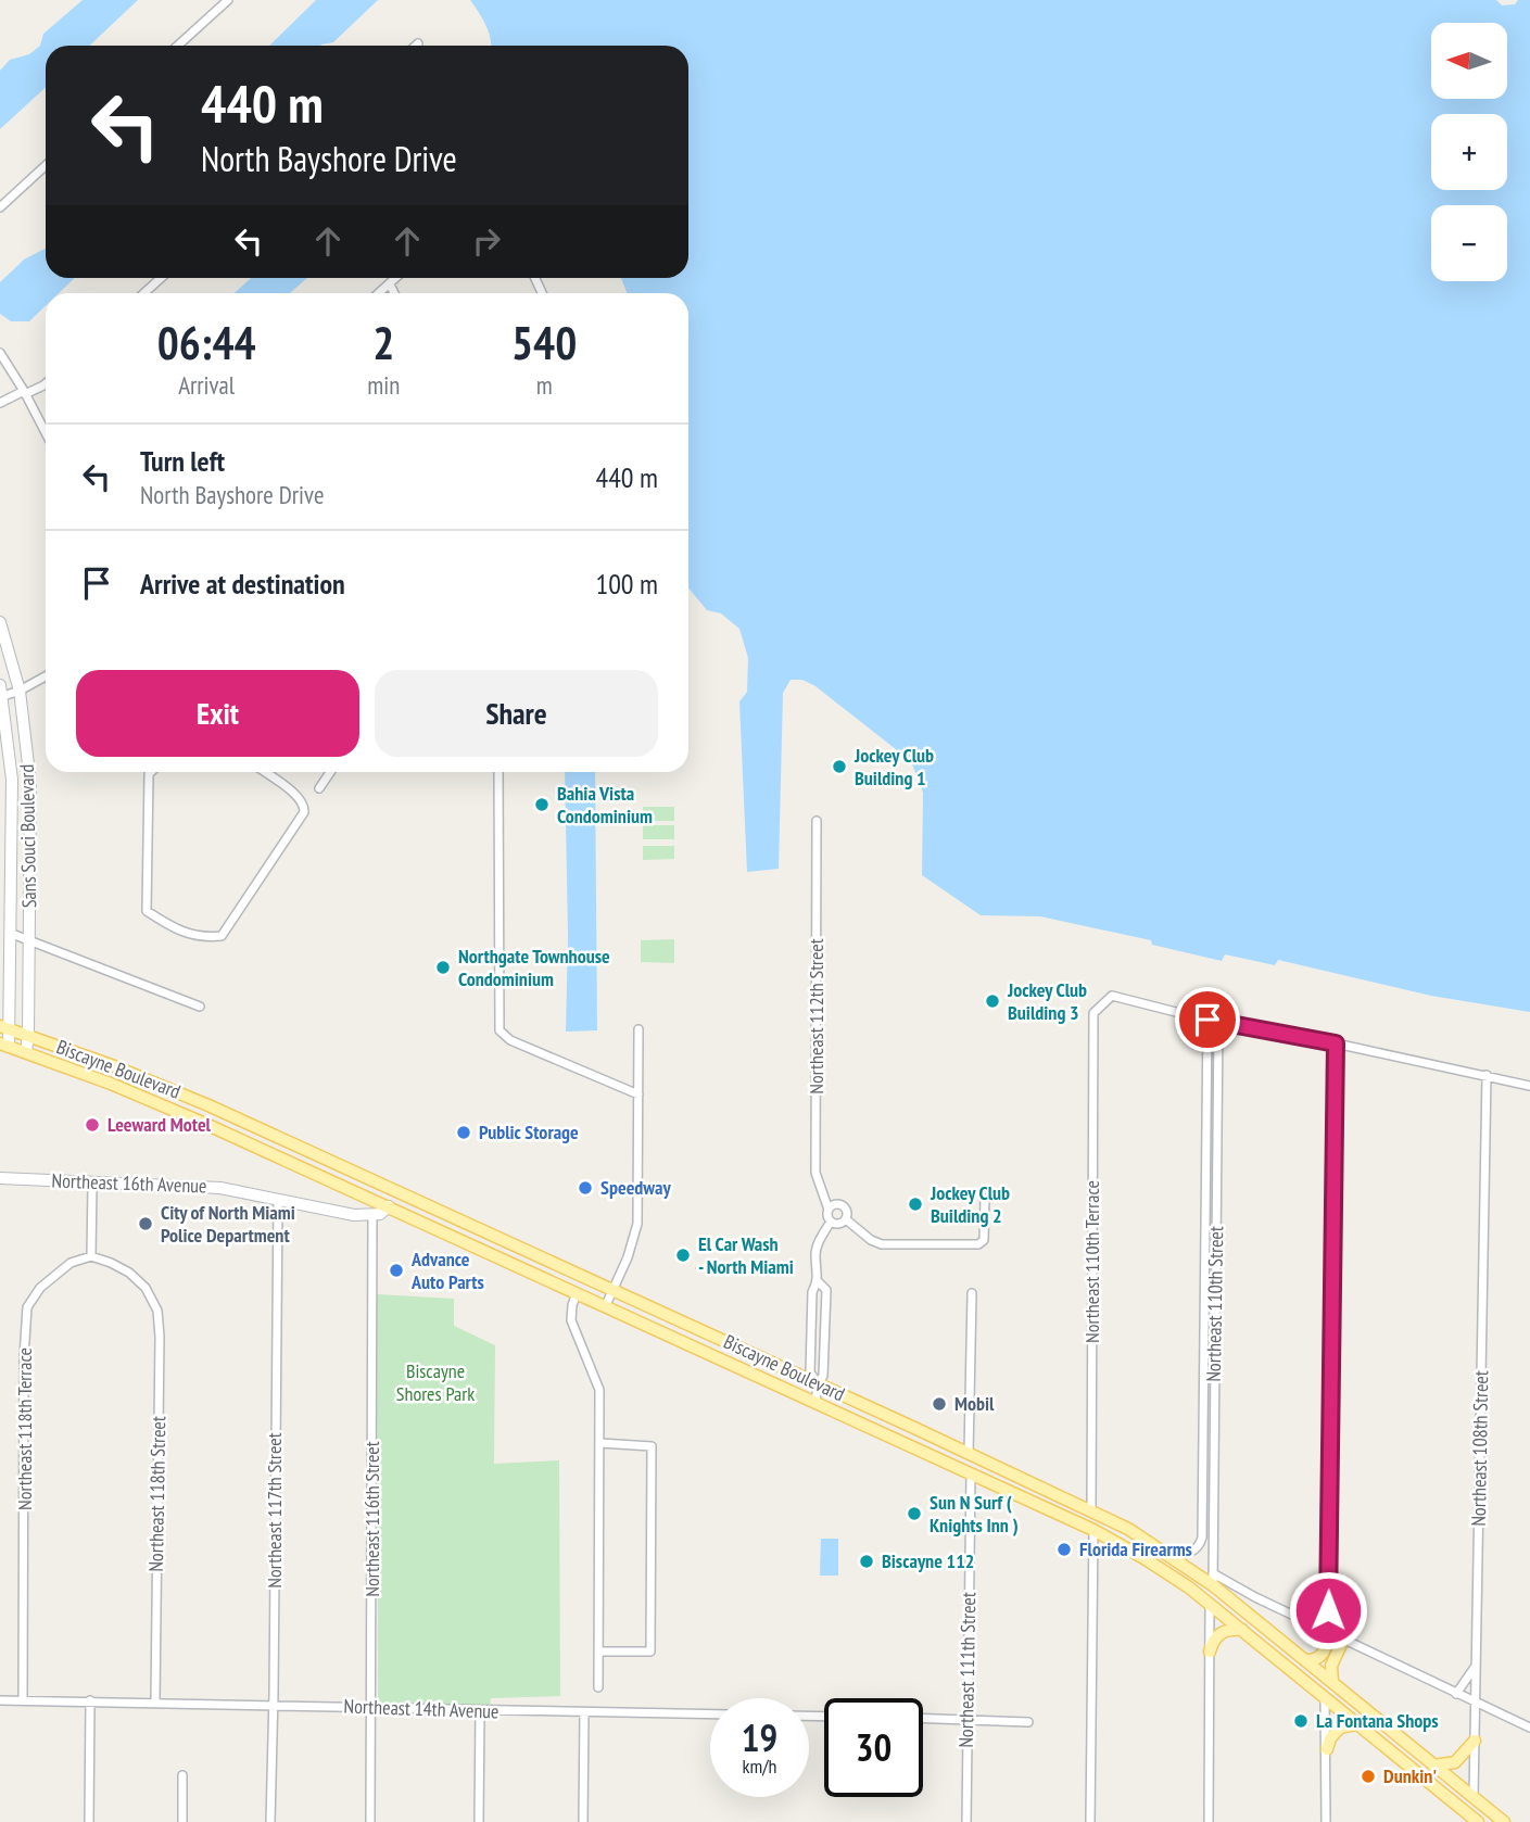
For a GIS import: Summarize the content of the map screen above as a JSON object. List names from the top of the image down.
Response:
{
  "streets": {
    "main road": ["Biscayne Boulevard"],
    "street": [
      "Sans Souci Boulevard",
      "Northeast 112th Street",
      "Northeast 16th Avenue",
      "Northeast 110th Terrace",
      "Northeast 110th Street",
      "Northeast 118th Terrace",
      "Northeast 108th Street",
      "Northeast 118th Street",
      "Northeast 117th Street",
      "Northeast 116th Street",
      "Northeast 111th Street",
      "Northeast 14th Avenue"
    ]
  },
  "crossings": [
    ["Sans Souci Boulevard", "Biscayne Boulevard"],
    ["Biscayne Boulevard", "Northeast 110th Terrace"],
    ["Biscayne Boulevard", "Northeast 110th Street"],
    ["Biscayne Boulevard", "Northeast 108th Street"],
    ["Biscayne Boulevard", "Northeast 111th Street"],
    ["Northeast 16th Avenue", "Northeast 117th Street"],
    ["Northeast 16th Avenue", "Northeast 116th Street"],
    ["Northeast 110th Terrace", "Northeast 110th Street"],
    ["Northeast 118th Terrace", "Northeast 118th Street"],
    ["Northeast 118th Terrace", "Northeast 14th Avenue"],
    ["Northeast 118th Street", "Northeast 14th Avenue"],
    ["Northeast 117th Street", "Northeast 14th Avenue"],
    ["Northeast 116th Street", "Northeast 14th Avenue"]
  ],
  "parks": ["Biscayne Shores Park"],
  "places": [
    "Jockey Club Building 1",
    "Bahia Vista Condominium",
    "Northgate Townhouse Condominium",
    "Jockey Club Building 3",
    "Leeward Motel",
    "Public Storage",
    "Speedway",
    "Jockey Club Building 2",
    "City of North Miami Police Department",
    "El Car Wash - North Miami",
    "Advance Auto Parts",
    "Mobil",
    "Sun N Surf ( Knights Inn )",
    "Florida Firearms",
    "Biscayne 112",
    "La Fontana Shops",
    "Dunkin'"
  ],
  "north": "left",
  "page": {
    "map_buttons": ["+", "−"],
    "turn": ["440 m", "North Bayshore Drive"],
    "eta": [
      "06:44",
      "Arrival",
      "2",
      "min",
      "540",
      "m"
    ],
    "list": [
      {
        "name": "Turn left",
        "note": "North Bayshore Drive",
        "value": "440 m"
      },
      {
        "name": "Arrive at destination",
        "value": "100 m"
      }
    ],
    "buttons": ["Exit", "Share"],
    "speed": "19 km/h",
    "limit": "30"
  }
}
